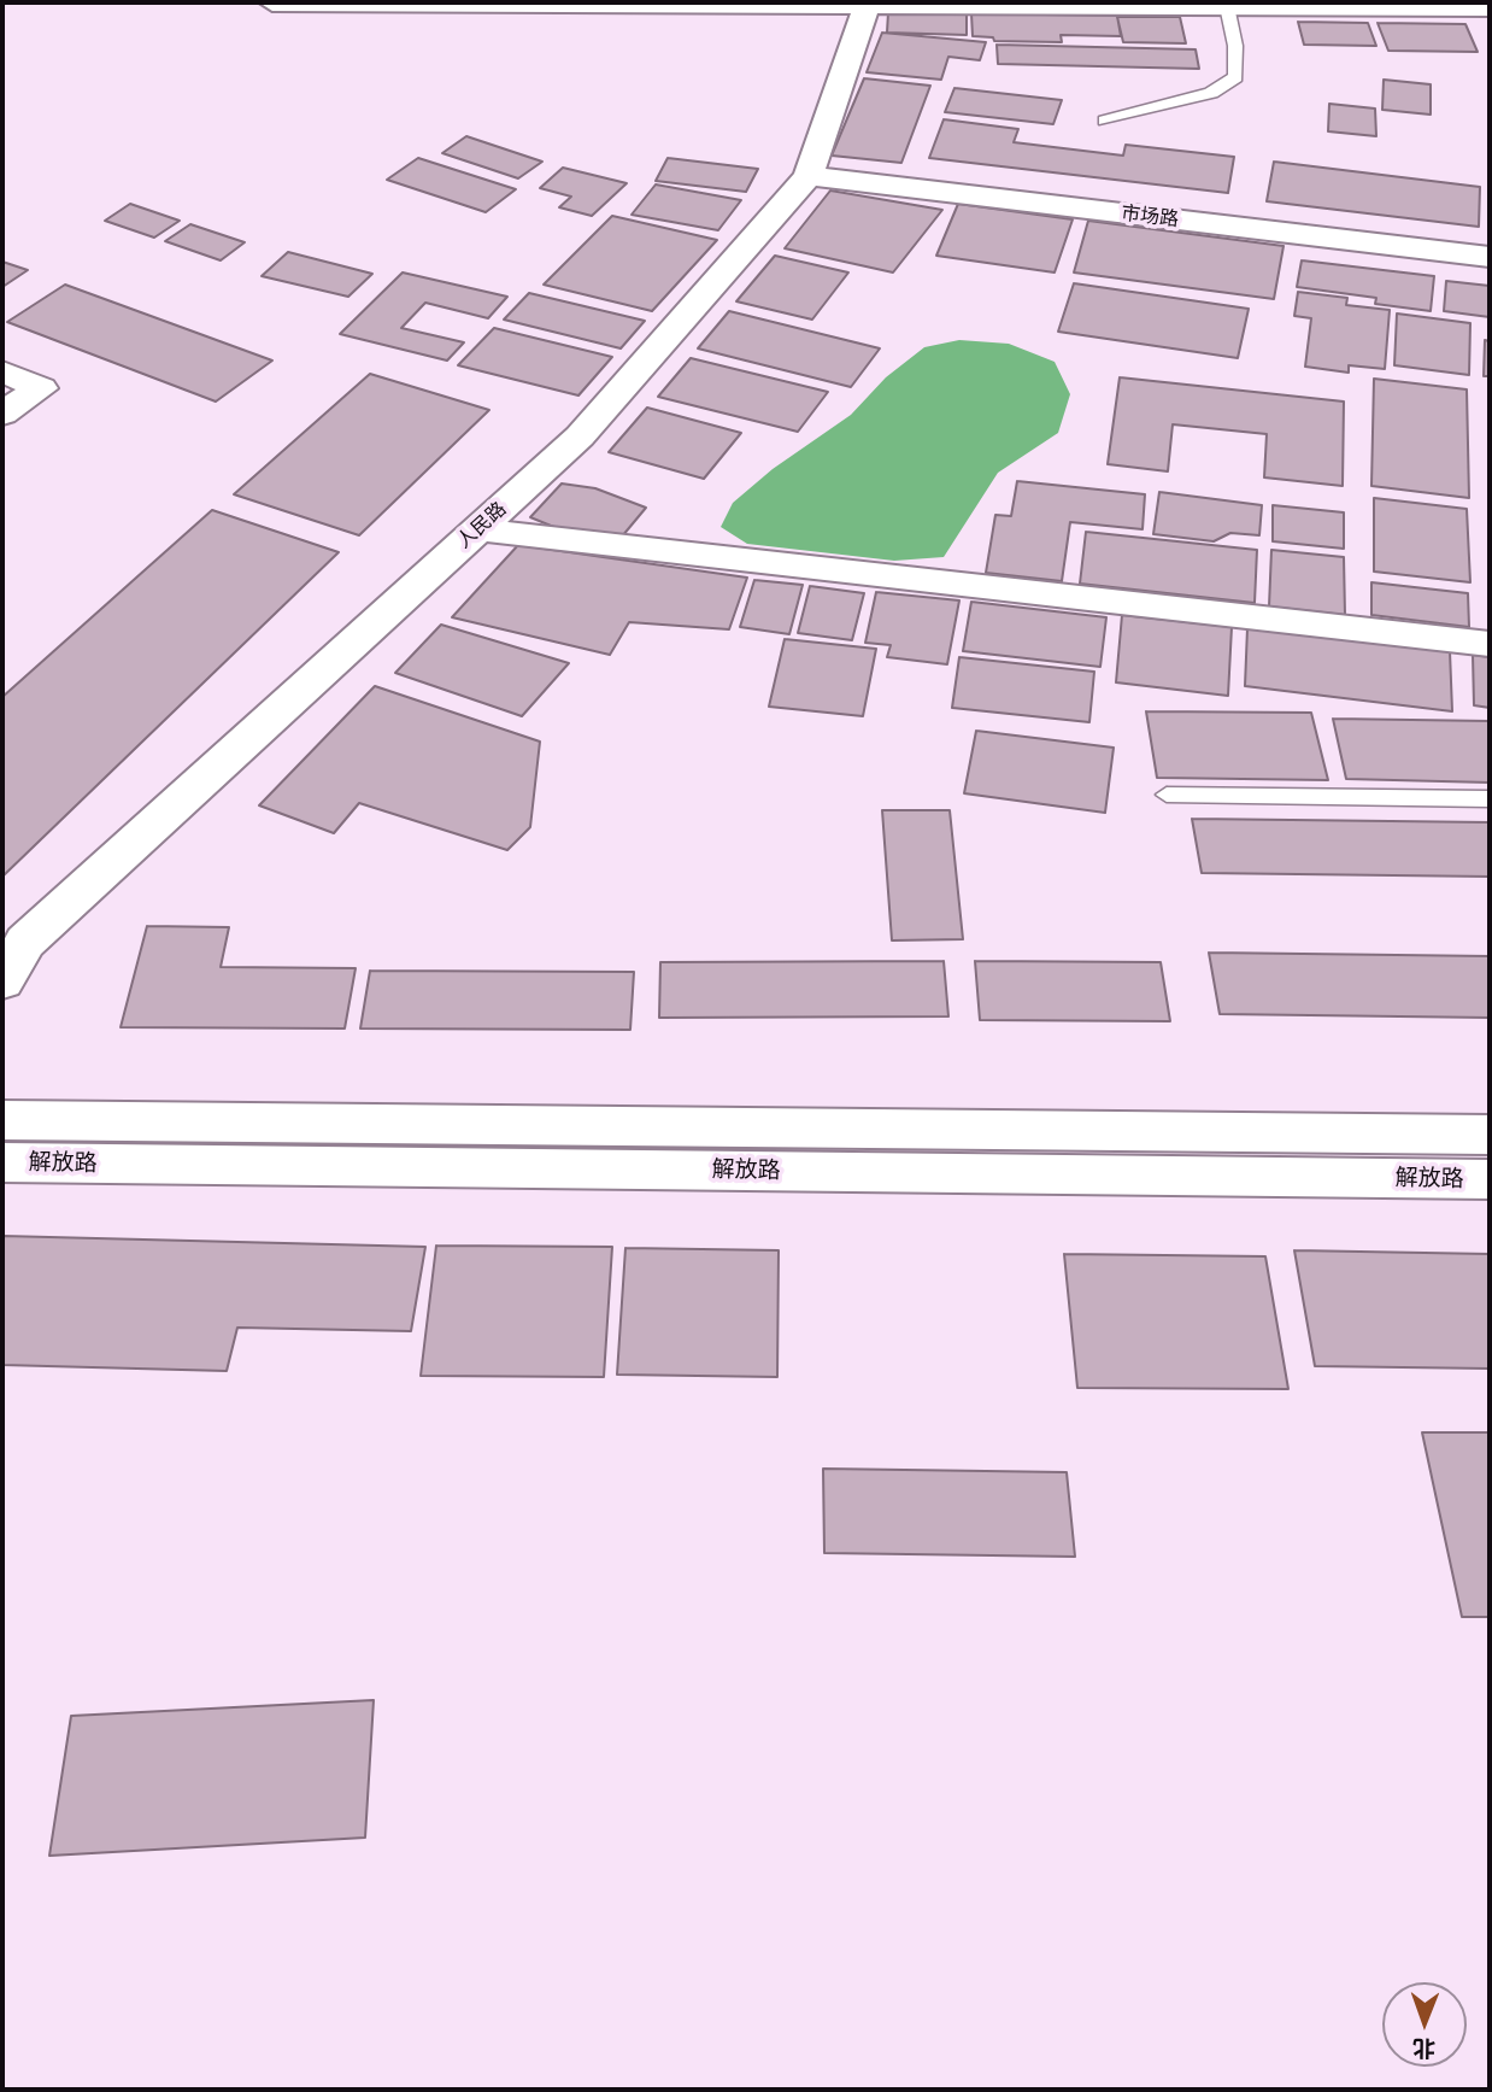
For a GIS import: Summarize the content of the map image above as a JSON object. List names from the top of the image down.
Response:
{
  "streets": {
    "street": ["市场路", "人民路", "解放路"]
  },
  "crossings": [
    ["市场路", "人民路"]
  ],
  "north": "bottom"
}
